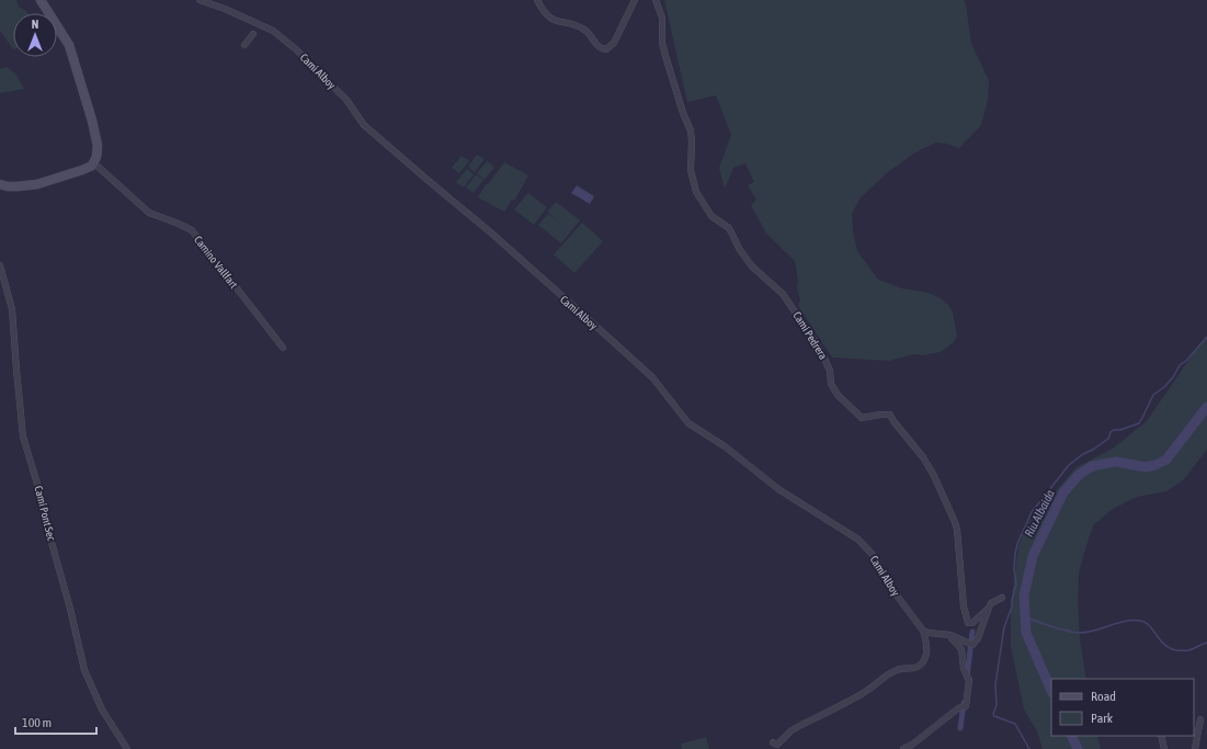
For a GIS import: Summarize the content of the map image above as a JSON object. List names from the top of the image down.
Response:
{
  "streets": {
    "street": [
      "Camí Alboy",
      "Camino Vallfart",
      "Camí Pedrera",
      "Camí Pont Sec"
    ]
  },
  "water": ["Riu Albaida"],
  "legend": ["Road", "Park"],
  "scale_bar": "100 m",
  "north": "top"
}
